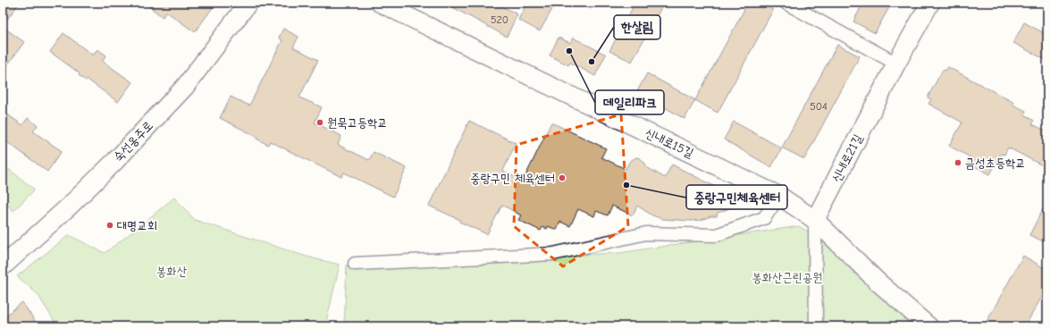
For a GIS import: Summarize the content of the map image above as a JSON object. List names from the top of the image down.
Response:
{
  "streets": {
    "street": ["숙선옹주로", "신내로15길", "신내로21길"]
  },
  "crossings": [
    ["신내로15길", "신내로21길"]
  ],
  "parks": ["봉화산", "봉화산근린공원"],
  "places": [
    "데일리파크",
    "한살림",
    "원묵고등학교",
    "금성초등학교",
    "중랑구민 체육센터",
    "중랑구민체육센터",
    "대명교회"
  ],
  "house_numbers": ["520", "504"]
}
